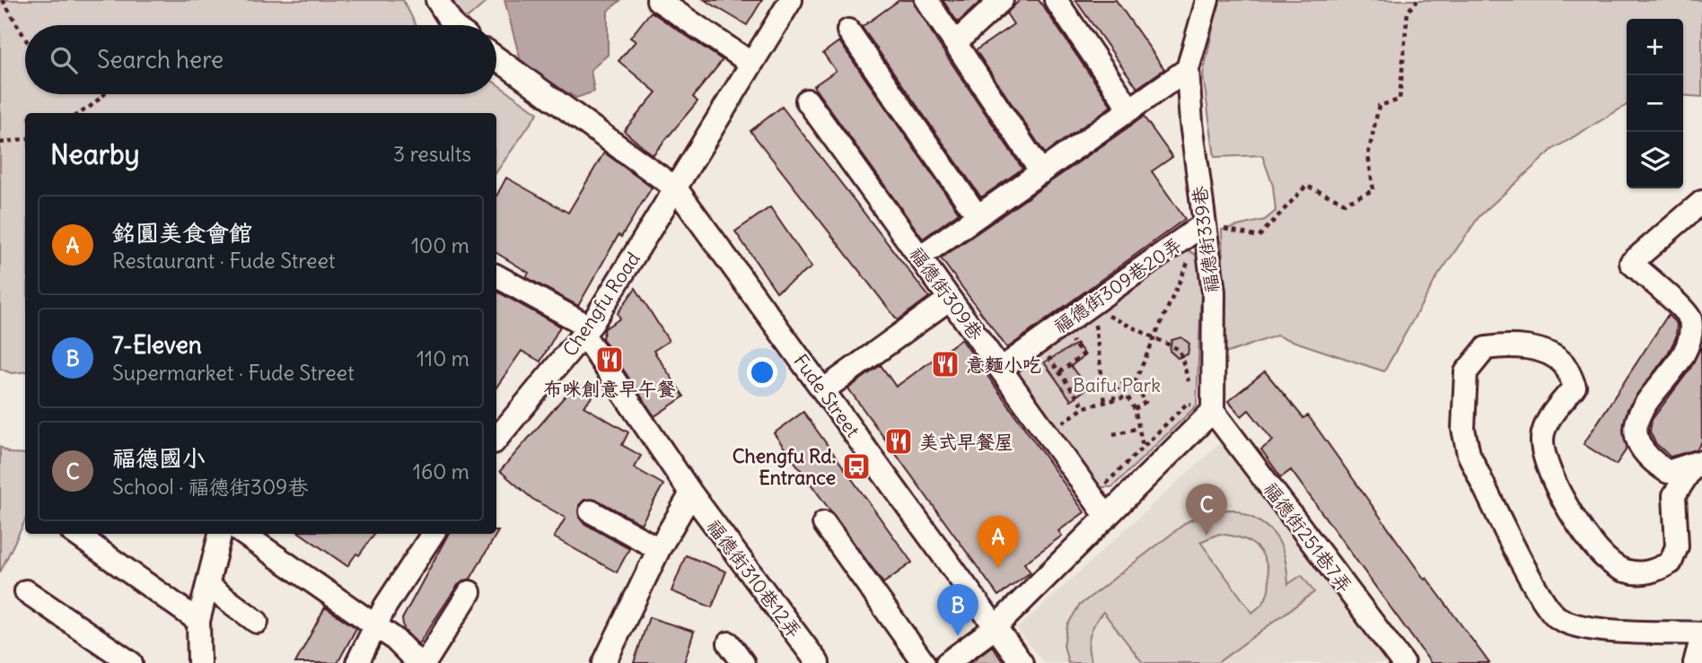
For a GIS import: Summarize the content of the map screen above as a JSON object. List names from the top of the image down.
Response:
{
  "streets": {
    "street": [
      "福德街339巷",
      "福德街309巷20弄",
      "福德街309巷",
      "Chengfu Road",
      "Fude Street",
      "福德街251巷7弄",
      "福德街310巷12弄"
    ]
  },
  "crossings": [
    ["福德街339巷", "福德街309巷20弄"],
    ["福德街339巷", "福德街251巷7弄"],
    ["福德街309巷20弄", "福德街309巷"],
    ["Chengfu Road", "Fude Street"],
    ["Chengfu Road", "福德街310巷12弄"]
  ],
  "parks": ["Baifu Park"],
  "places": {
    "restaurant": ["布咪創意早午餐", "意麵小吃", "美式早餐屋"],
    "bus stop": ["Chengfu Rd. Entrance"]
  },
  "page": {
    "map_buttons": ["+", "−"],
    "search": "Search here",
    "heading": ["Nearby", "3 results"],
    "list": [
      {
        "mark": "A",
        "name": "銘圓美食會館",
        "note": "Restaurant · Fude Street",
        "value": "100 m"
      },
      {
        "mark": "B",
        "name": "7-Eleven",
        "note": "Supermarket · Fude Street",
        "value": "110 m"
      },
      {
        "mark": "C",
        "name": "福德國小",
        "note": "School · 福德街309巷",
        "value": "160 m"
      }
    ],
    "pins": ["C", "A", "B"]
  }
}
